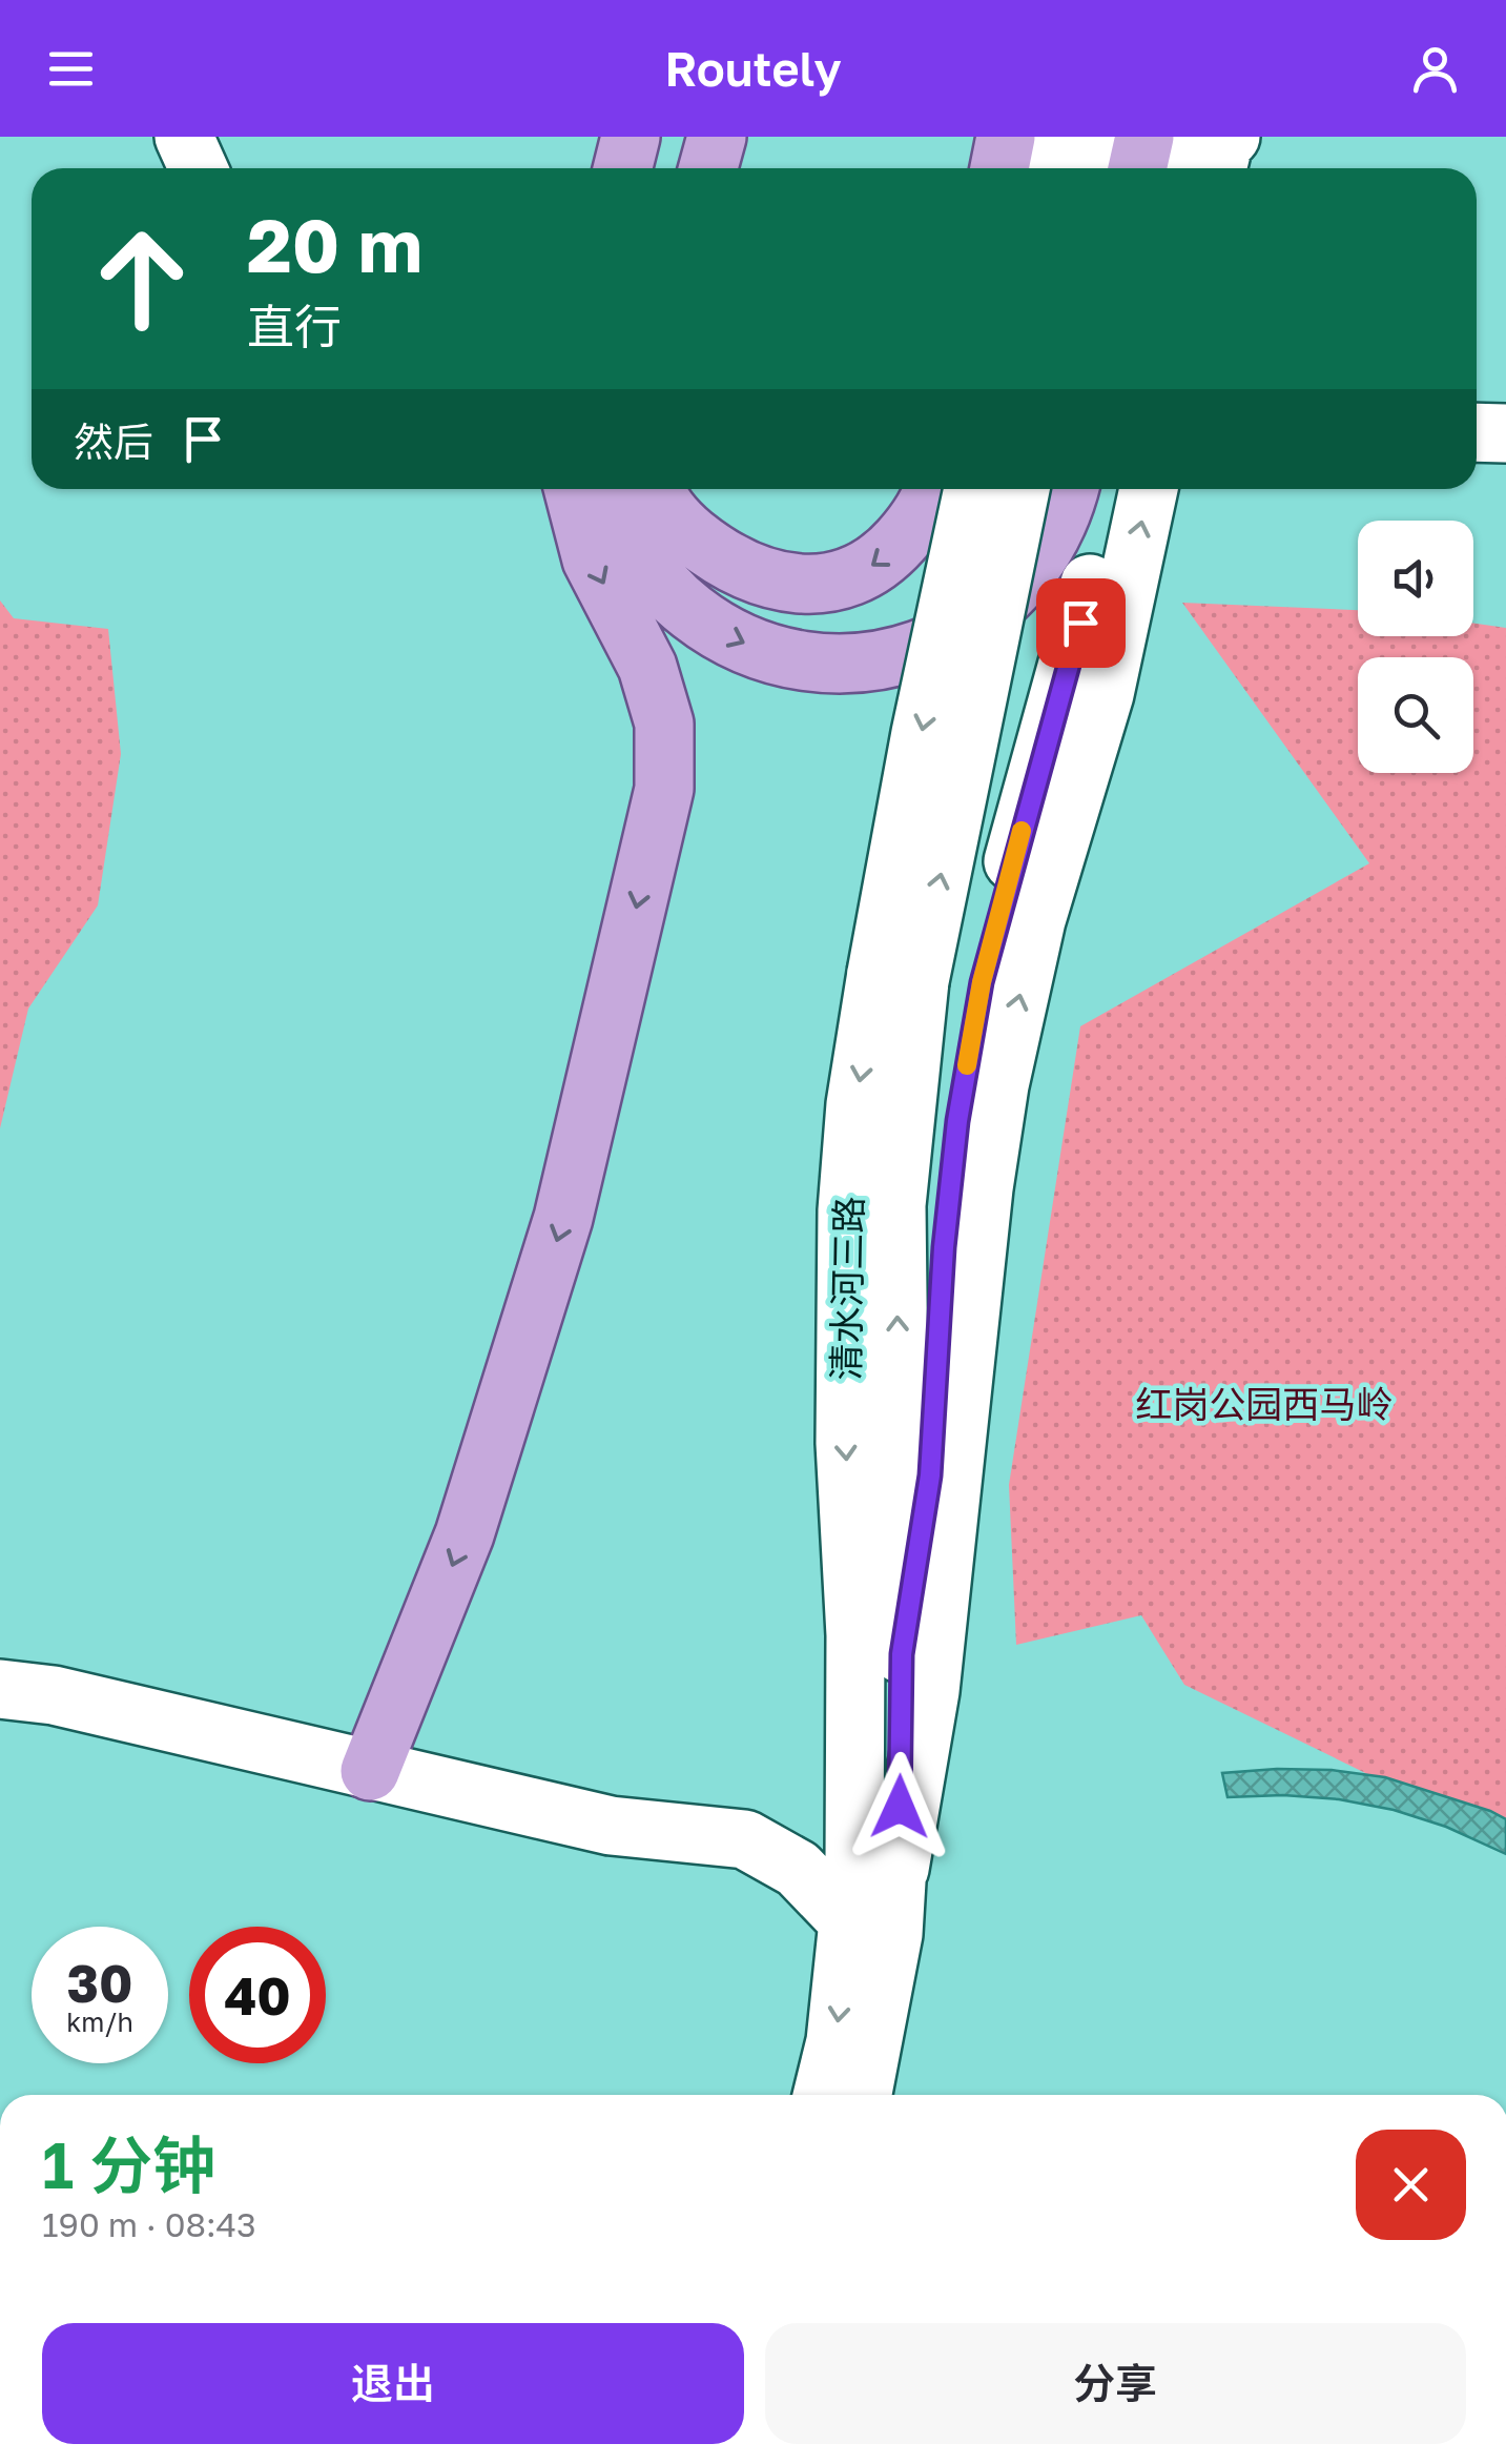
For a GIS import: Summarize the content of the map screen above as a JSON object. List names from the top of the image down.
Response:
{
  "streets": {
    "street": ["清水河三路"]
  },
  "parks": ["红岗公园西马岭"],
  "page": {
    "header": "Routely",
    "turn": ["20 m", "直行"],
    "then": "然后",
    "speed": "30 km/h",
    "limit": "40",
    "heading": ["1 分钟", "190 m · 08:43"],
    "buttons": ["退出", "分享"]
  }
}
